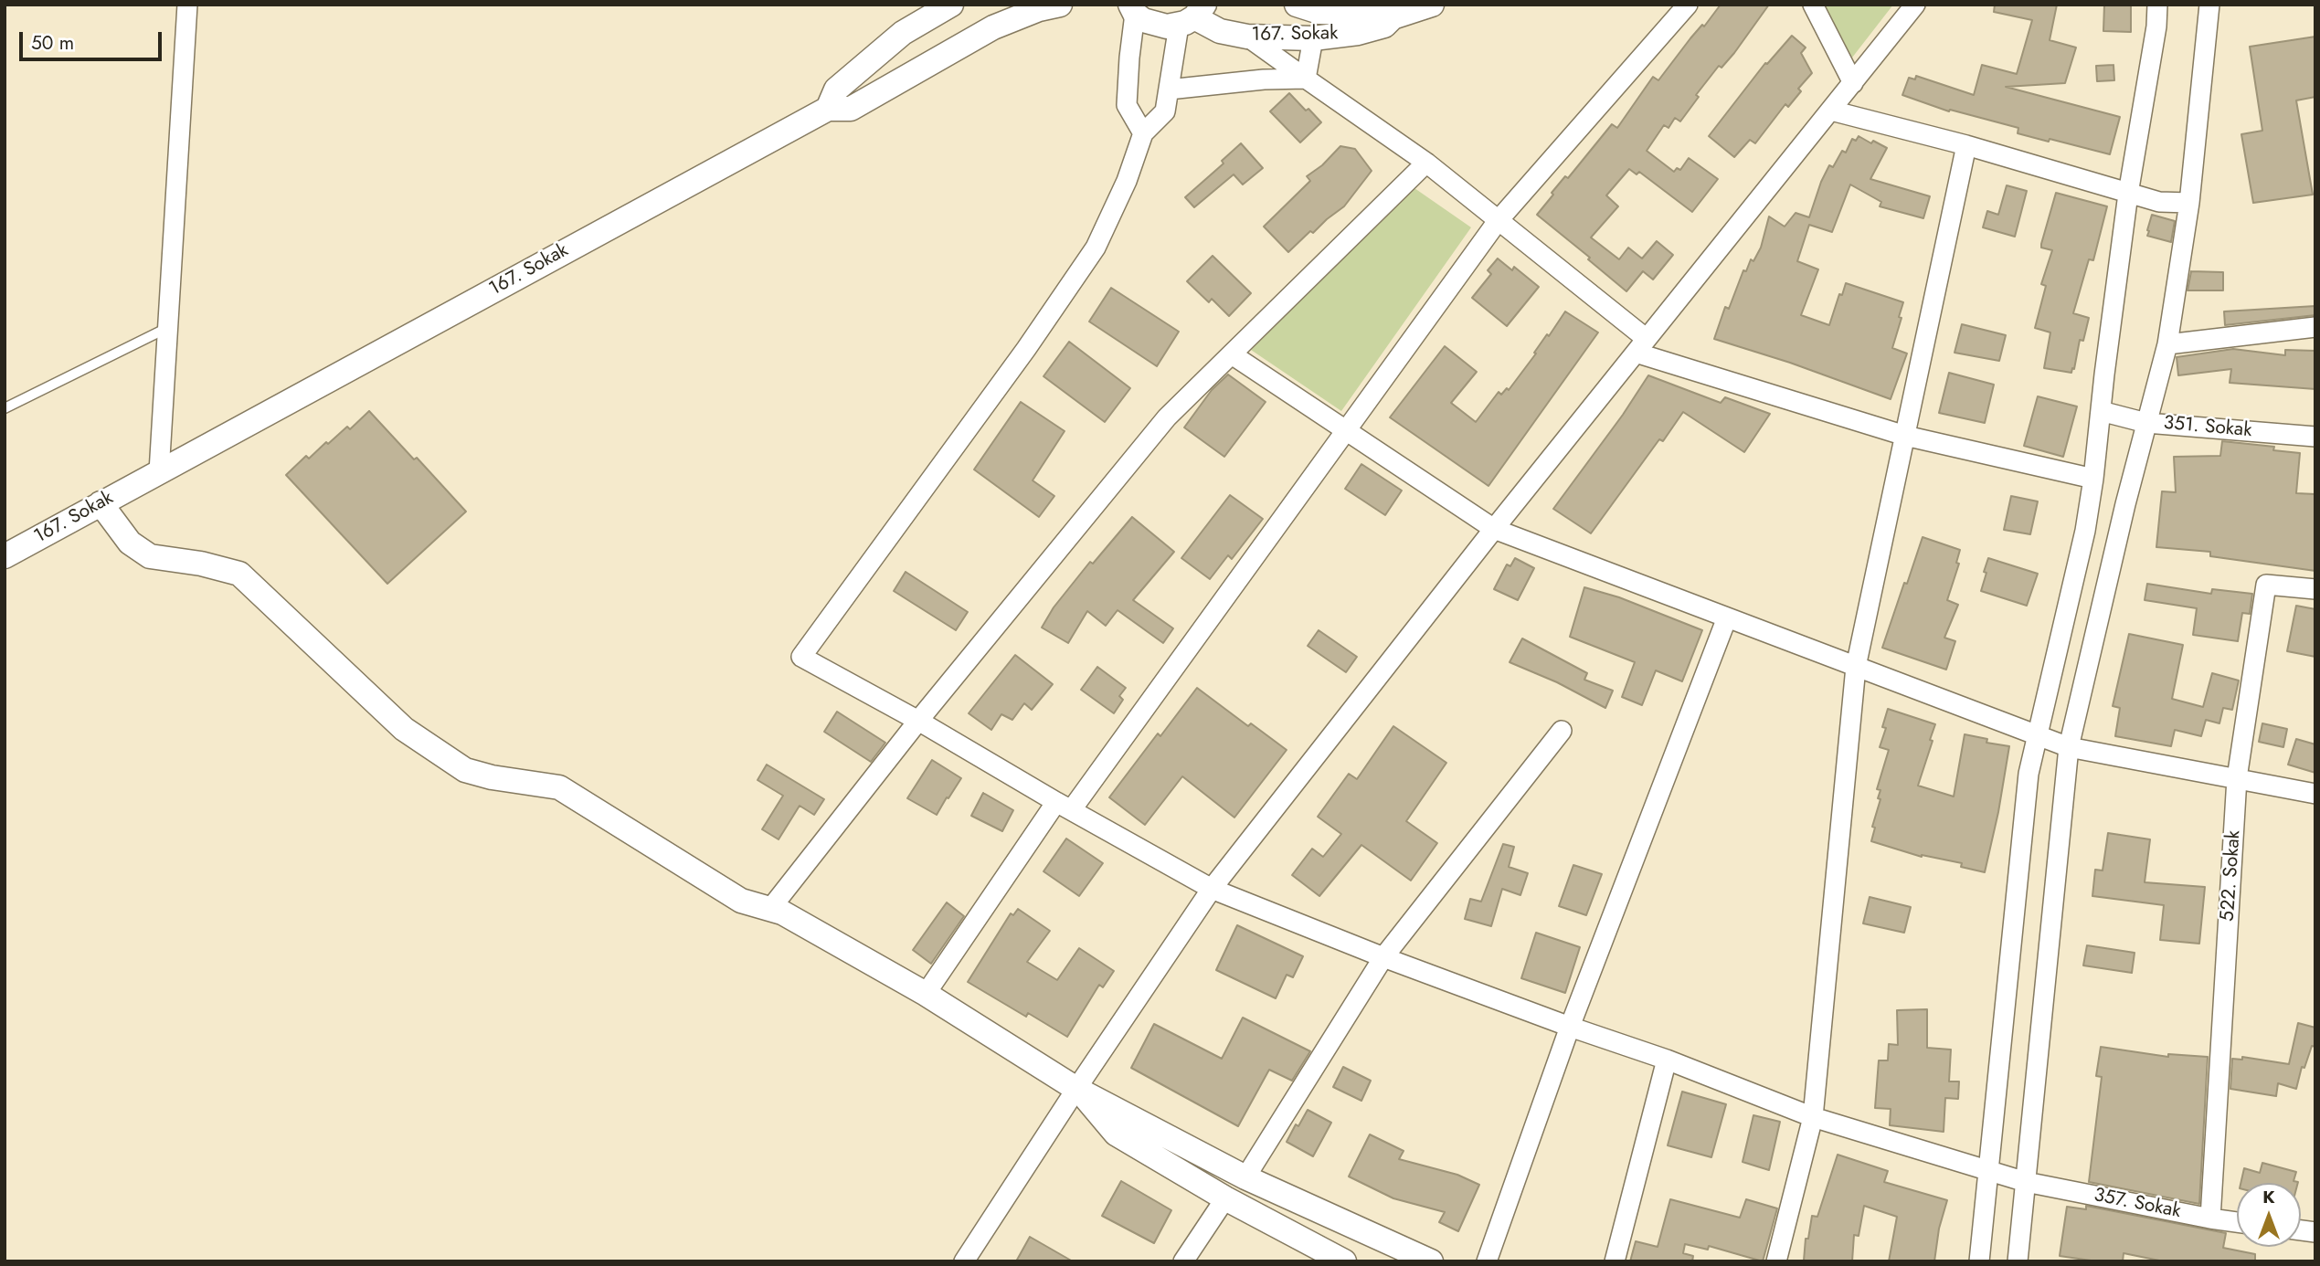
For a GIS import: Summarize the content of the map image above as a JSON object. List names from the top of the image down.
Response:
{
  "streets": {
    "street": [
      "167. Sokak",
      "351. Sokak",
      "522. Sokak",
      "357. Sokak"
    ]
  },
  "crossings": [
    ["522. Sokak", "357. Sokak"]
  ],
  "scale_bar": "50 m",
  "north": "top"
}
